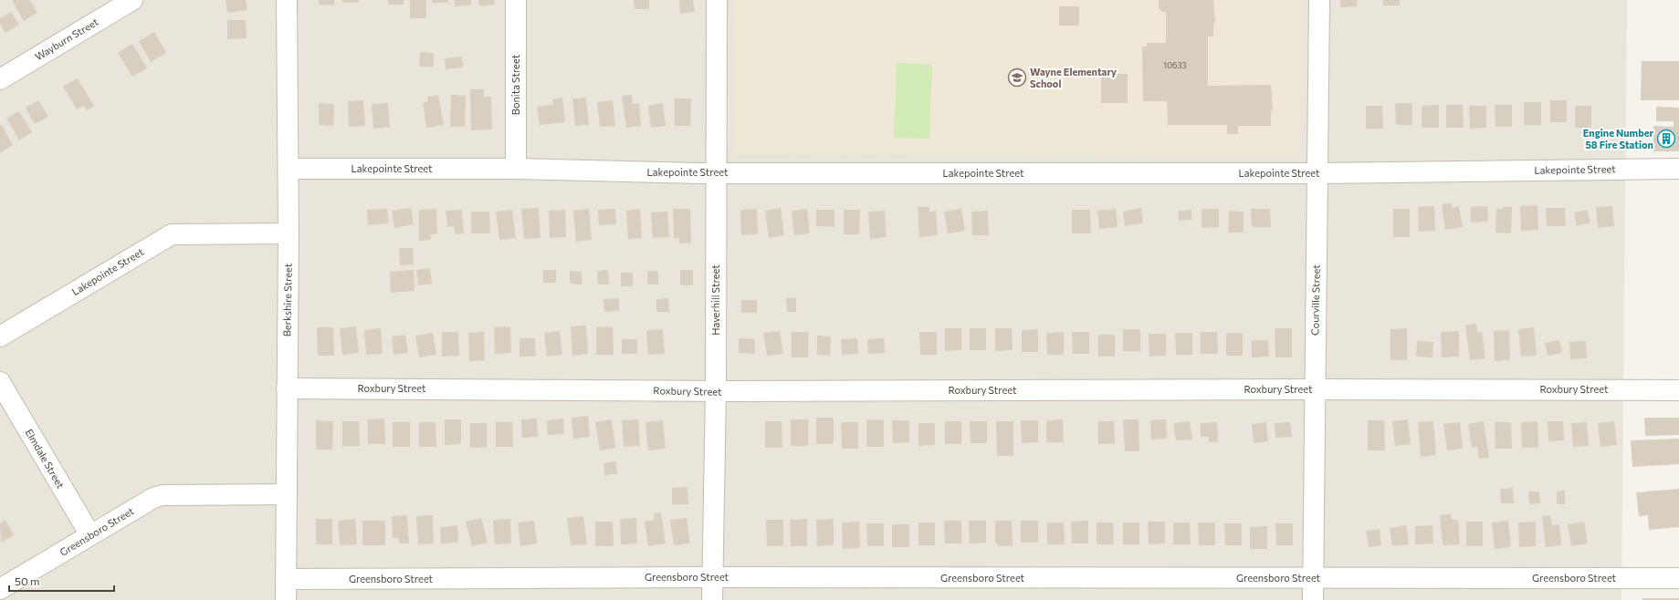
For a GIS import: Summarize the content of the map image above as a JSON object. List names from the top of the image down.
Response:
{
  "streets": {
    "street": [
      "Wayburn Street",
      "Bonita Street",
      "Lakepointe Street",
      "Berkshire Street",
      "Haverhill Street",
      "Courville Street",
      "Roxbury Street",
      "Elmdale Street",
      "Greensboro Street"
    ]
  },
  "crossings": [
    ["Bonita Street", "Lakepointe Street"],
    ["Lakepointe Street", "Berkshire Street"],
    ["Lakepointe Street", "Haverhill Street"],
    ["Lakepointe Street", "Courville Street"],
    ["Berkshire Street", "Roxbury Street"],
    ["Berkshire Street", "Greensboro Street"],
    ["Haverhill Street", "Roxbury Street"],
    ["Haverhill Street", "Greensboro Street"],
    ["Courville Street", "Roxbury Street"],
    ["Courville Street", "Greensboro Street"],
    ["Elmdale Street", "Greensboro Street"]
  ],
  "places": {
    "school or university": ["Wayne Elementary School"],
    "building": ["Engine Number 58 Fire Station"]
  },
  "house_numbers": ["10633"],
  "scale_bar": "50 m"
}
